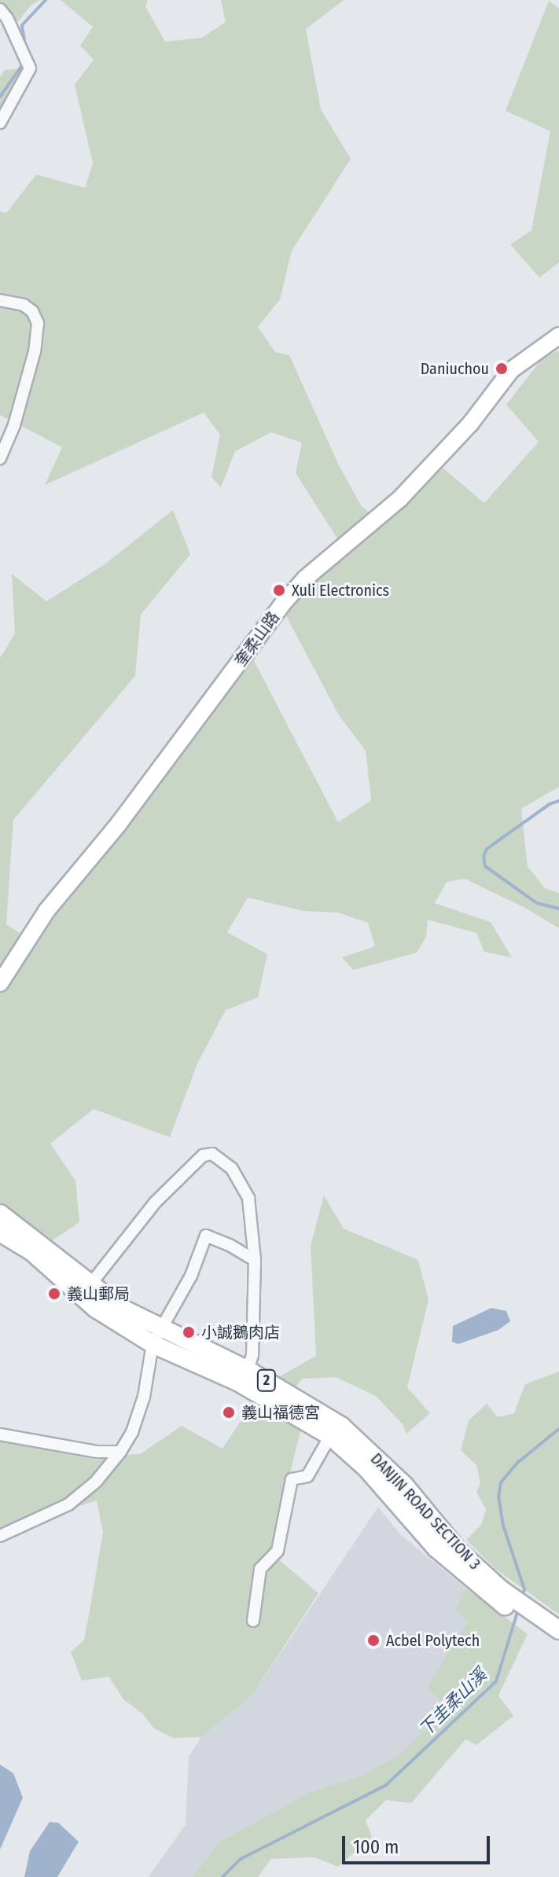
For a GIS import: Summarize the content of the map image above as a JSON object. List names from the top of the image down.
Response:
{
  "streets": {
    "main road": ["2", "DANJIN ROAD SECTION 3"],
    "street": ["奎柔山路"]
  },
  "crossings": [
    ["2", "DANJIN ROAD SECTION 3"]
  ],
  "water": ["下圭柔山溪"],
  "places": [
    "Daniuchou",
    "Xuli Electronics",
    "義山郵局",
    "小誠鵝肉店",
    "義山福德宮",
    "Acbel Polytech"
  ],
  "scale_bar": "100 m"
}
